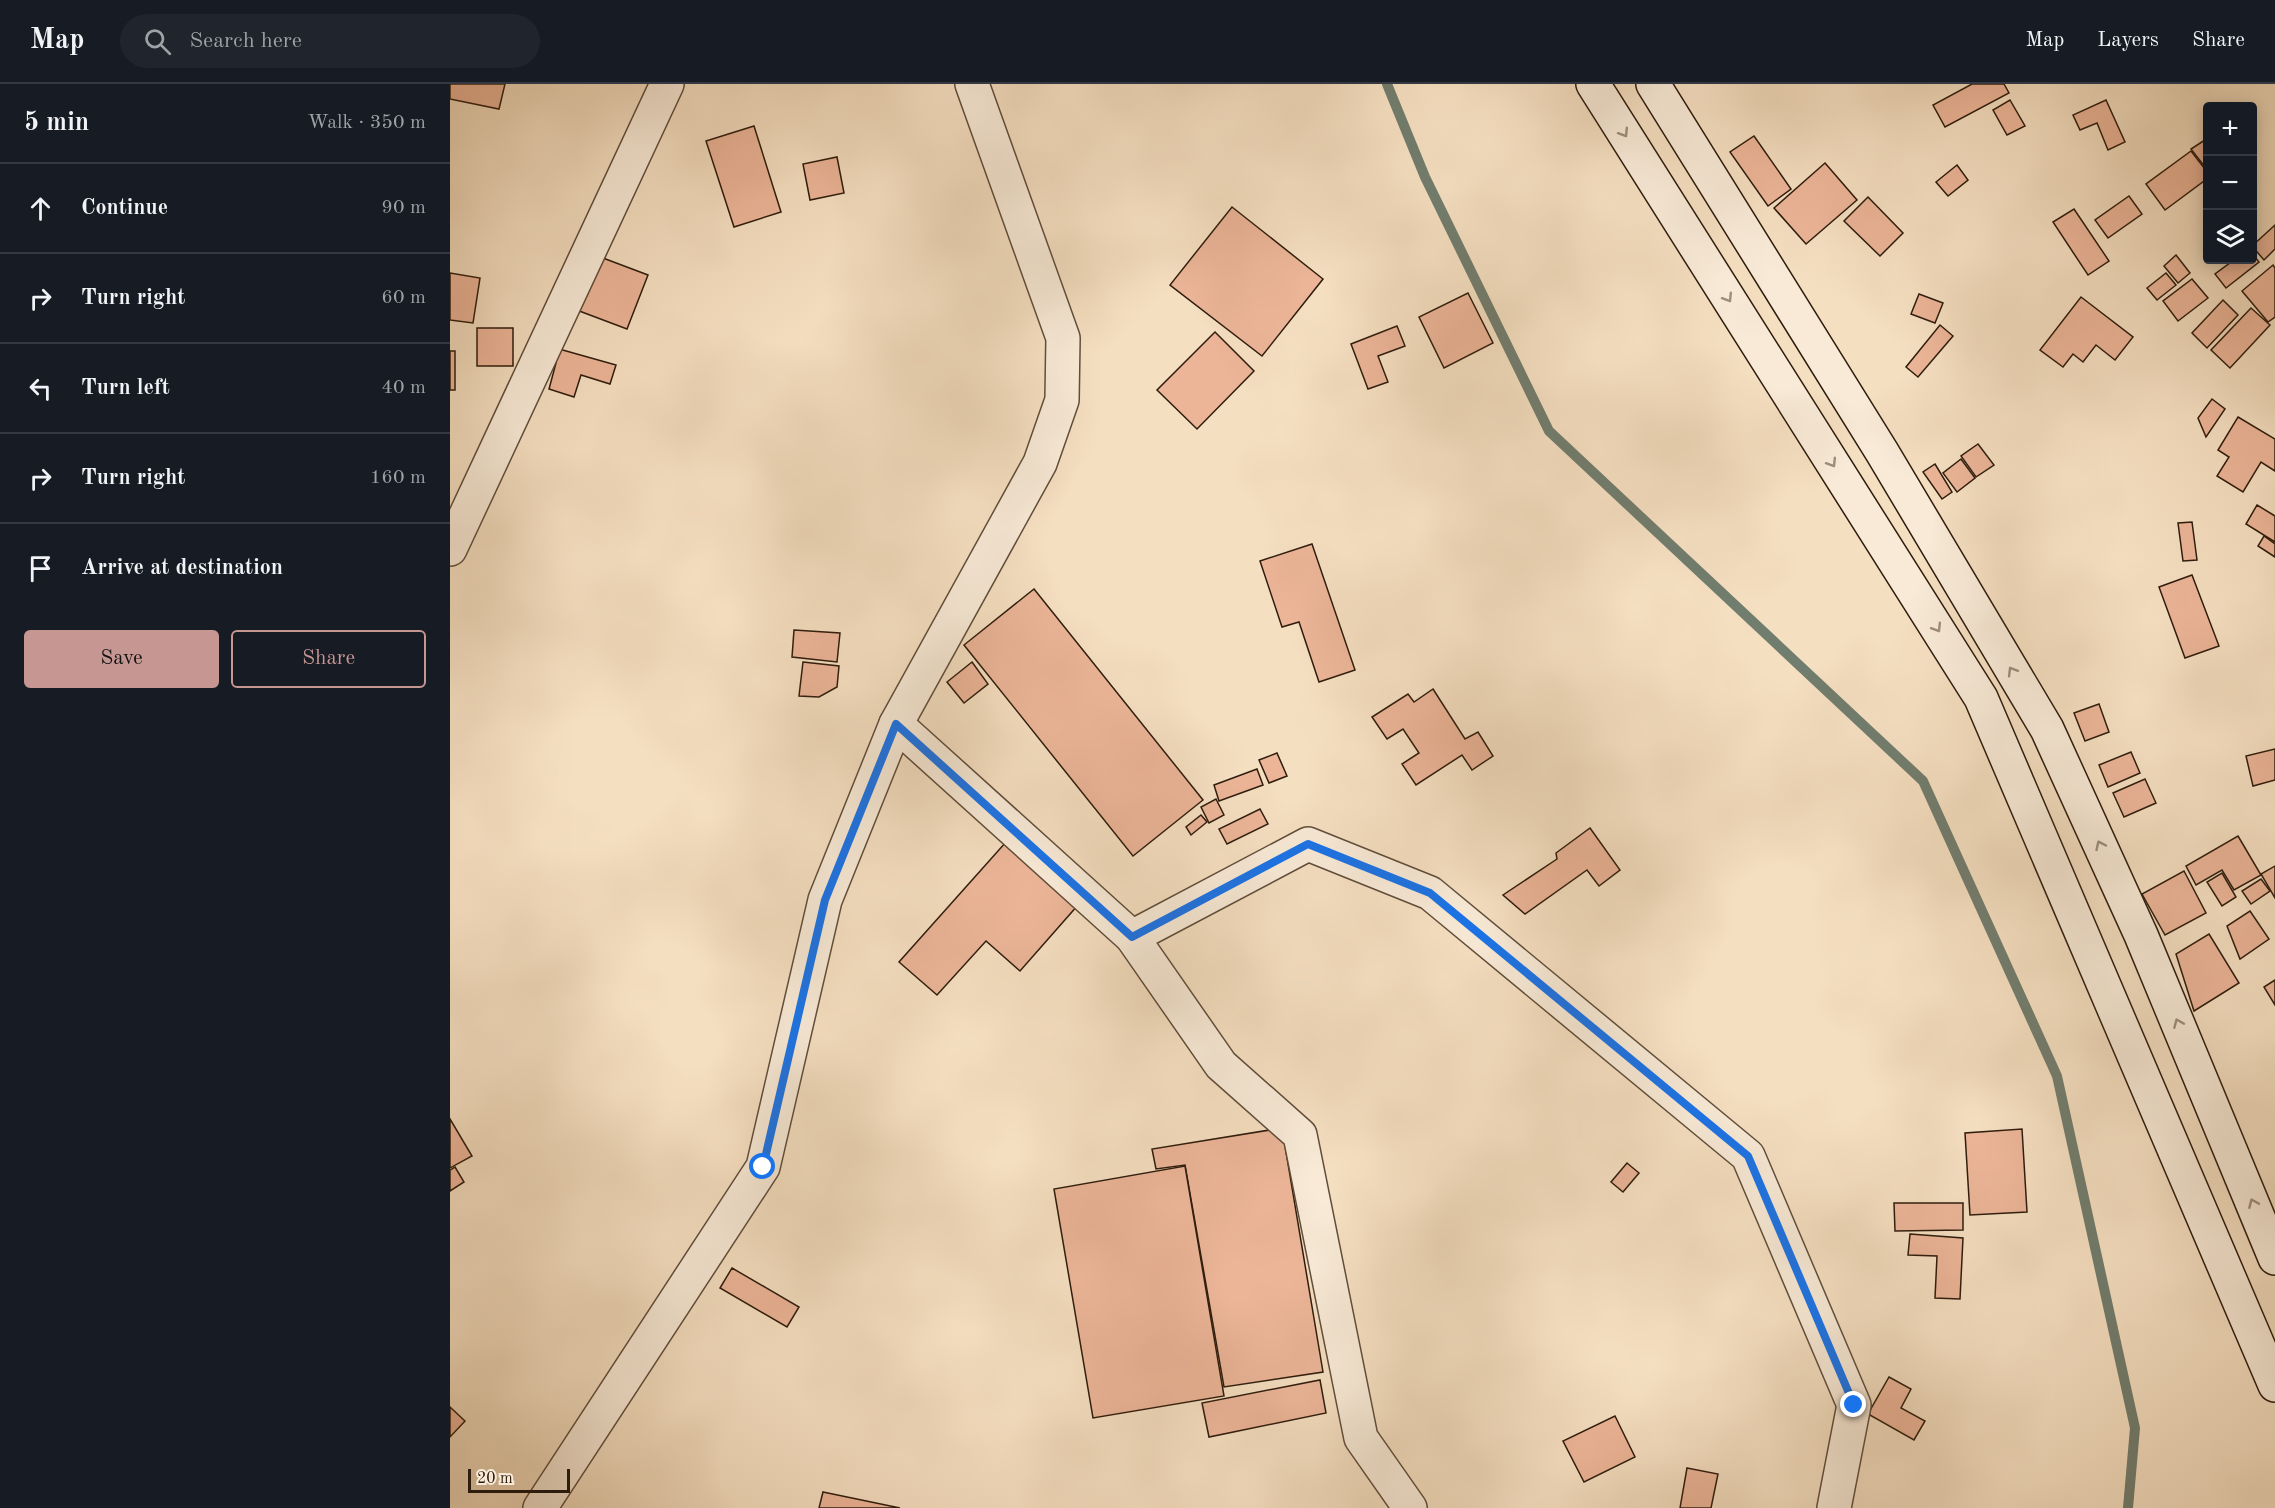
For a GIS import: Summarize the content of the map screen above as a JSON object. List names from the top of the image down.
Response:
{
  "scale_bar": "20 m",
  "page": {
    "header": "Map",
    "search": "Search here",
    "nav": ["Map", "Layers", "Share"],
    "heading": ["5 min", "Walk · 350 m"],
    "map_buttons": ["+", "−"],
    "list": [
      ["Continue", "90 m"],
      ["Turn right", "60 m"],
      ["Turn left", "40 m"],
      ["Turn right", "160 m"],
      "Arrive at destination"
    ],
    "buttons": ["Save", "Share"],
    "scale": "20 m"
  }
}
